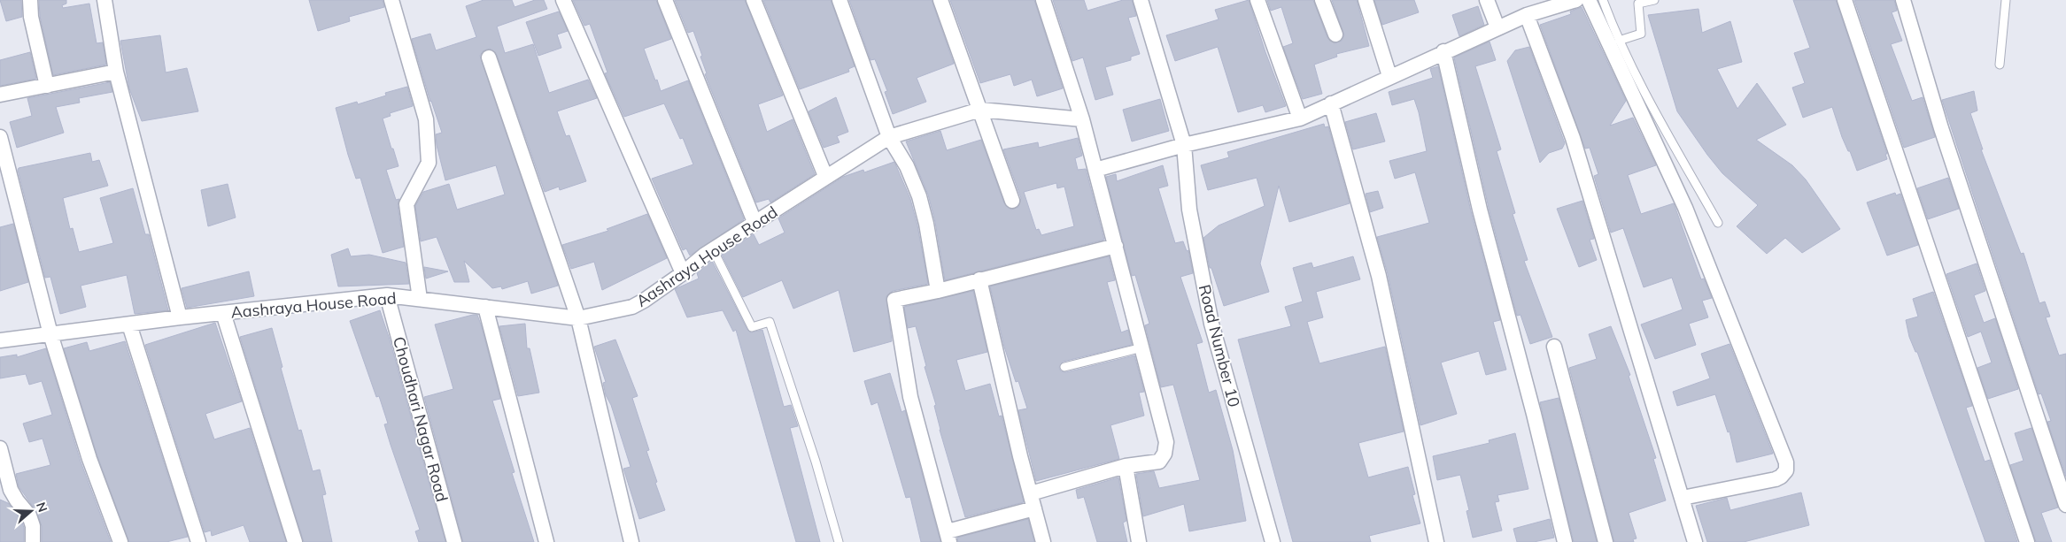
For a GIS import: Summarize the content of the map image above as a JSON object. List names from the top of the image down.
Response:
{
  "streets": {
    "street": ["Aashraya House Road", "Road Number 10", "Choudhari Nagar Road"]
  },
  "crossings": [
    ["Aashraya House Road", "Choudhari Nagar Road"]
  ],
  "north": "right"
}
